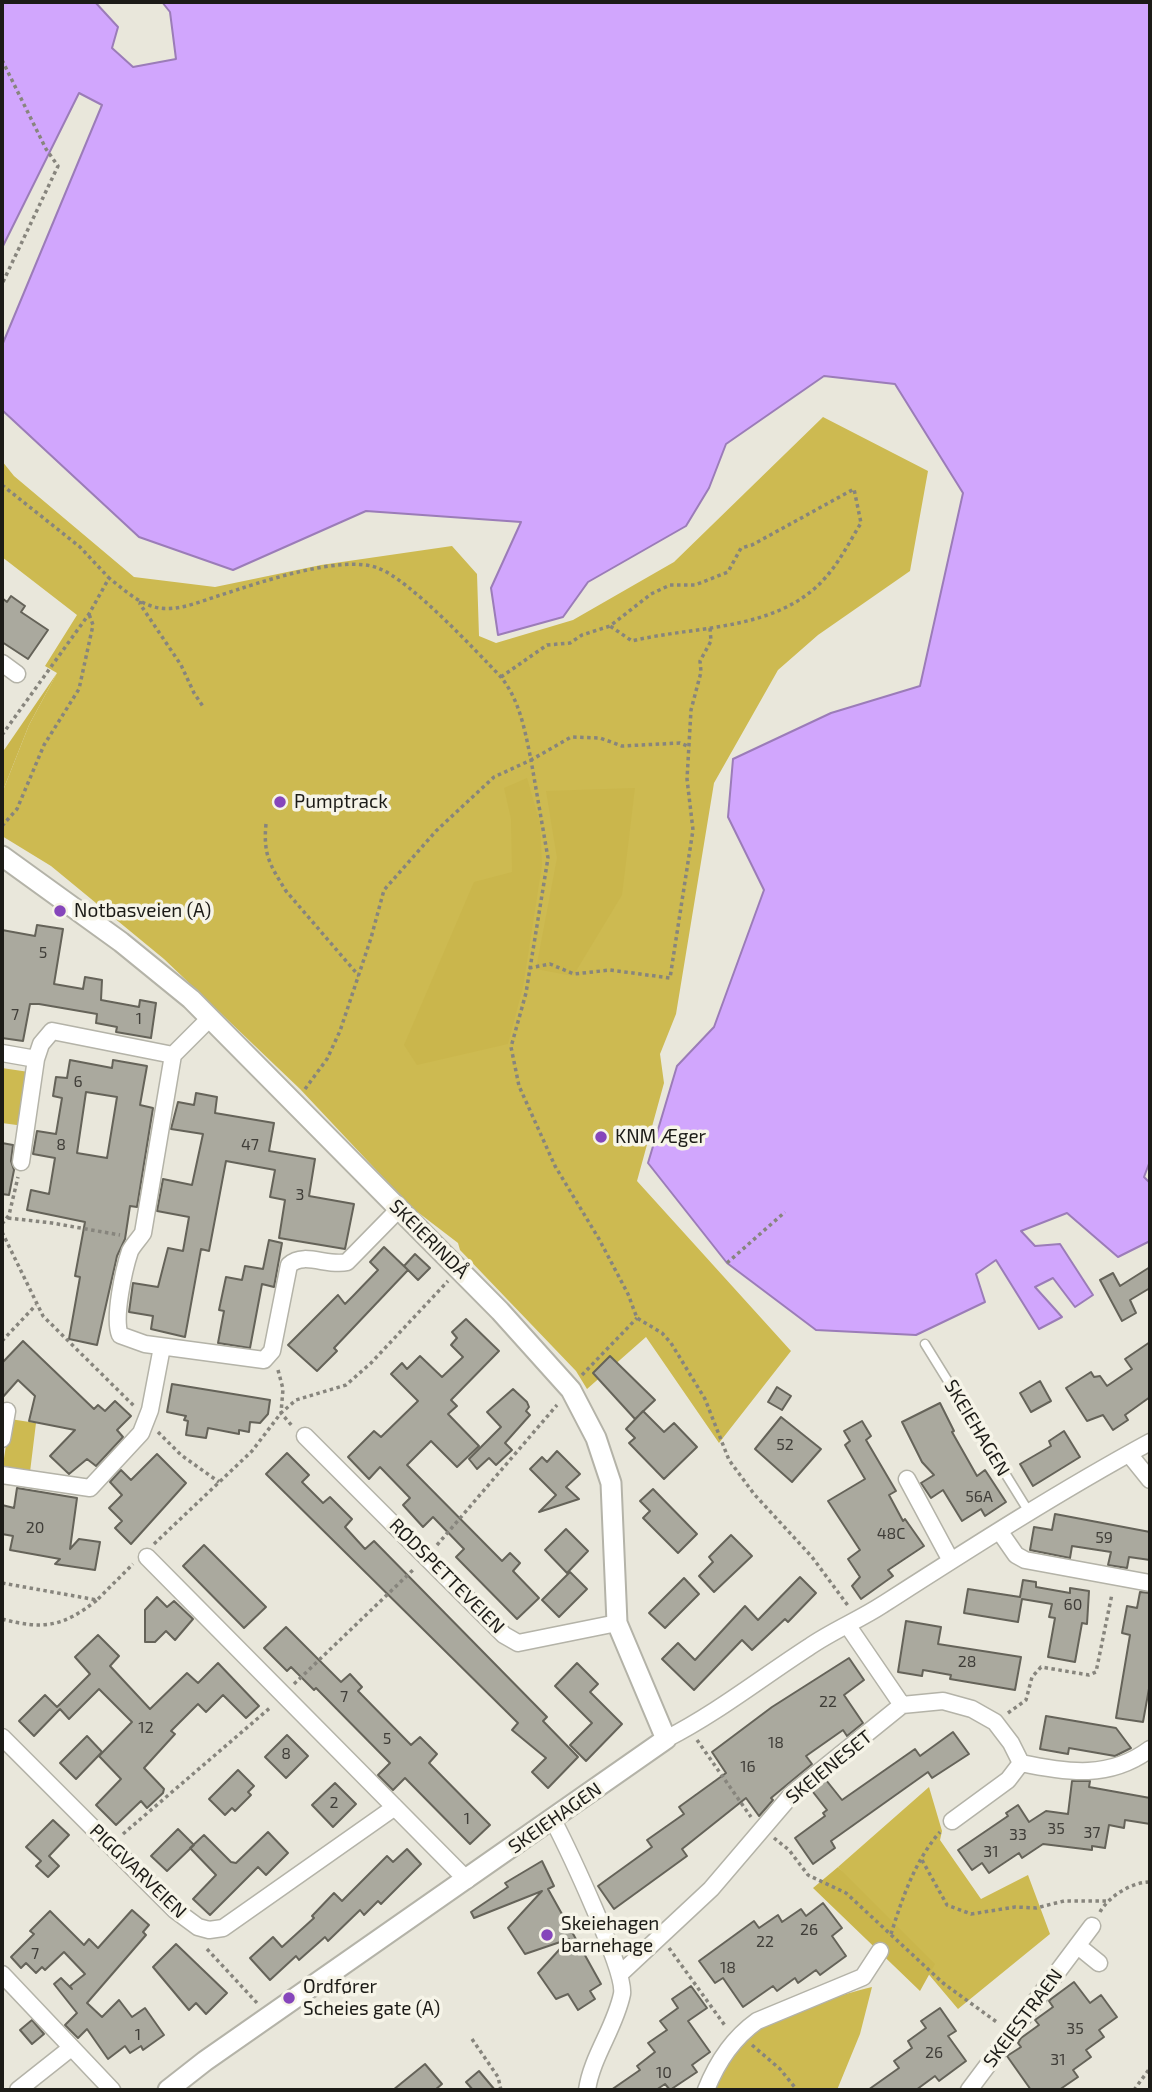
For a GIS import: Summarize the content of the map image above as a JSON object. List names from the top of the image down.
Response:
{
  "streets": {
    "street": [
      "SKEIERINDÅ",
      "SKEIEHAGEN",
      "RØDSPETTEVEIEN",
      "SKEIENESET",
      "PIGGVARVEIEN",
      "SKEIESTRAEN"
    ]
  },
  "crossings": [
    ["SKEIERINDÅ", "SKEIEHAGEN"],
    ["SKEIERINDÅ", "RØDSPETTEVEIEN"]
  ],
  "places": [
    "Pumptrack",
    "Notbasveien (A)",
    "KNM Æger",
    "Skeiehagen barnehage",
    "Ordfører Scheies gate (A)"
  ],
  "house_numbers": [
    "5",
    "7",
    "1",
    "6",
    "8",
    "47",
    "3",
    "52",
    "56A",
    "20",
    "48C",
    "59",
    "60",
    "28",
    "7",
    "22",
    "12",
    "5",
    "18",
    "8",
    "16",
    "2",
    "1",
    "35",
    "37",
    "33",
    "31",
    "26",
    "22",
    "7",
    "18",
    "35",
    "1",
    "26",
    "31",
    "10"
  ]
}
